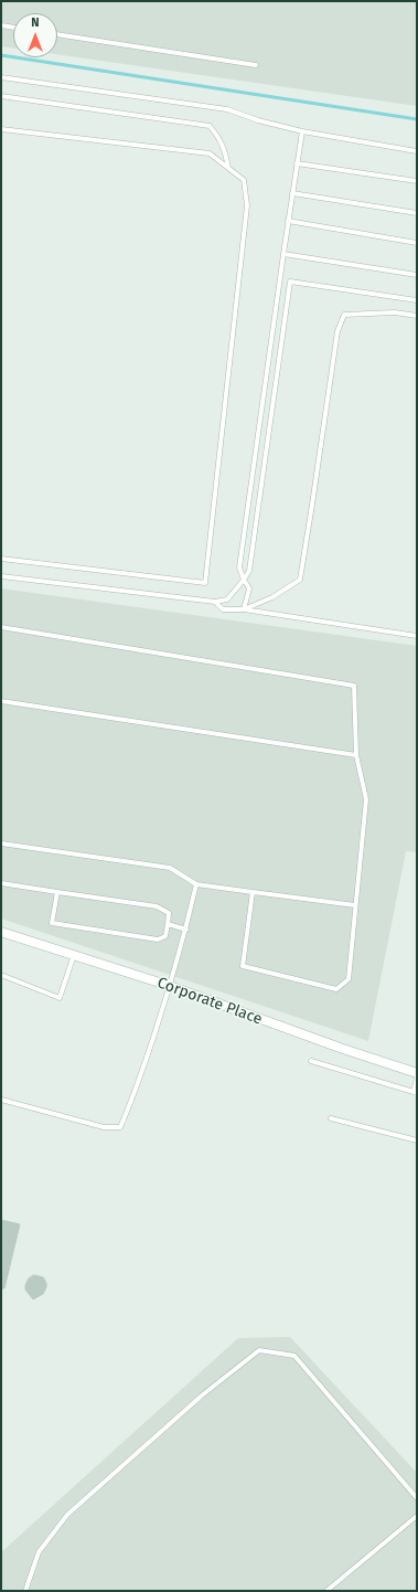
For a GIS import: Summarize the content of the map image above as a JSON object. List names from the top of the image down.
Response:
{
  "streets": {
    "street": ["Corporate Place"]
  },
  "north": "top"
}
